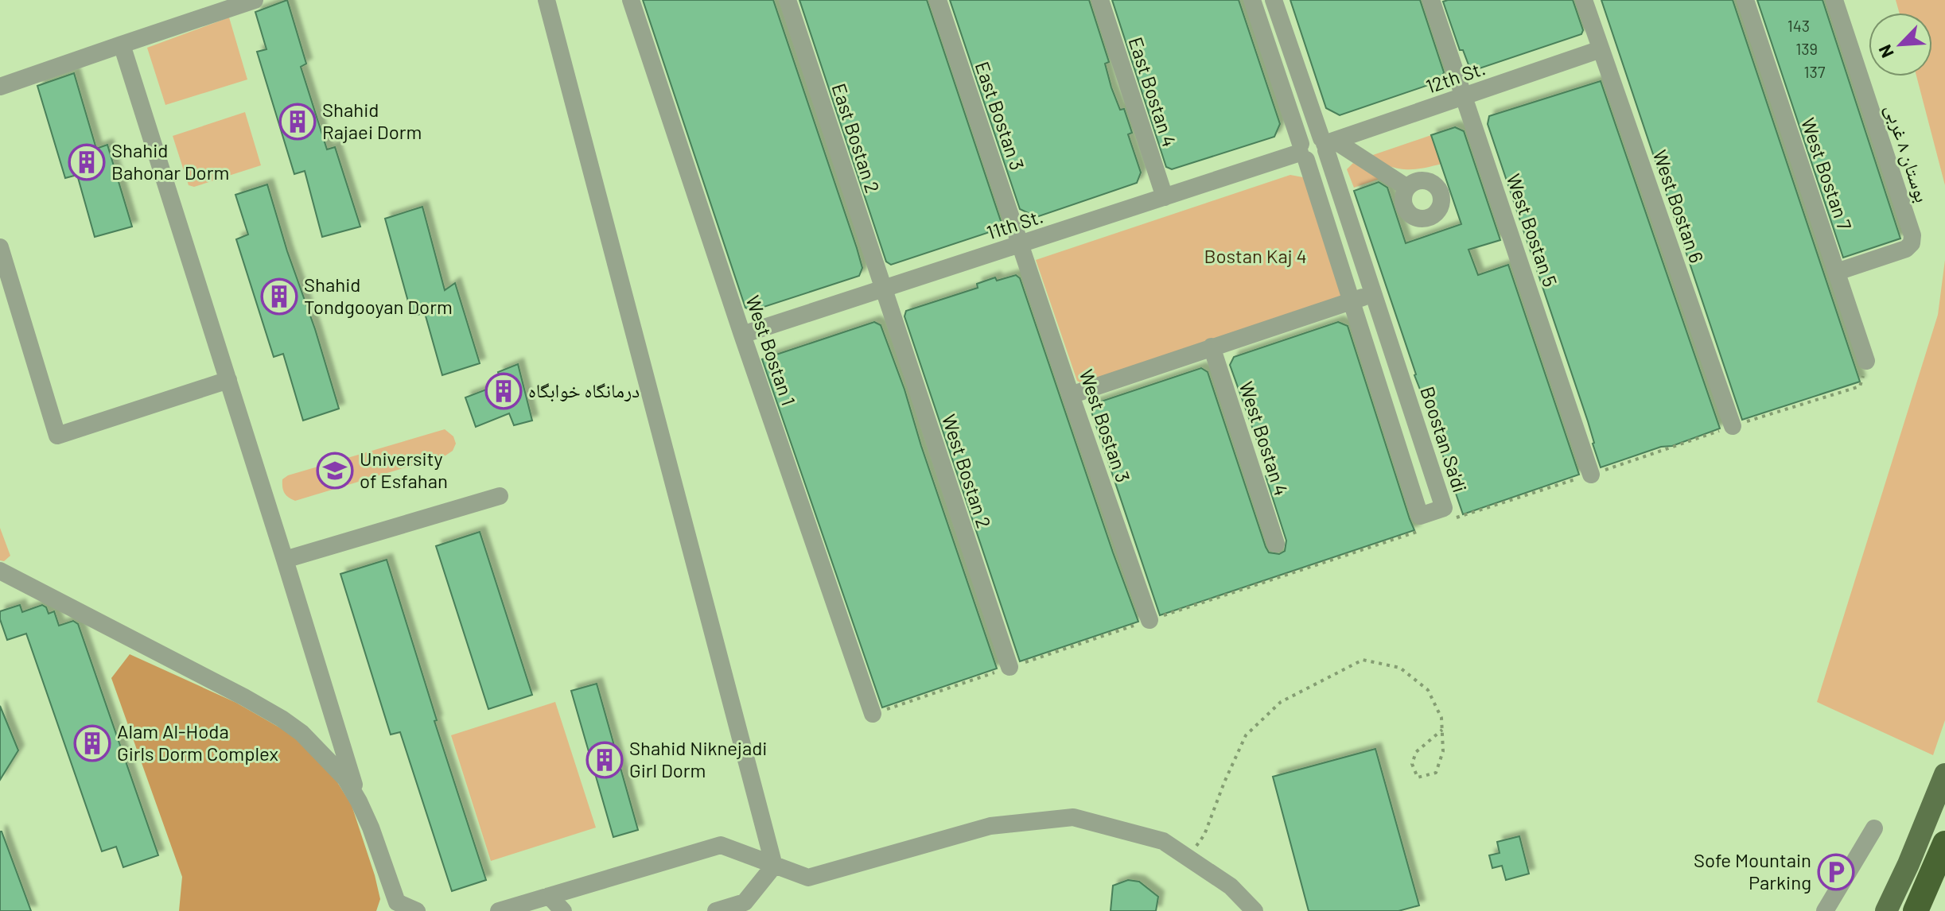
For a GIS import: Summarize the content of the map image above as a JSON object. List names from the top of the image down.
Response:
{
  "streets": {
    "street": [
      "12th St.",
      "East Bostan 4",
      "East Bostan 3",
      "East Bostan 2",
      "بوستان ۸ غربی",
      "West Bostan 7",
      "West Bostan 6",
      "11th St.",
      "West Bostan 5",
      "West Bostan 1",
      "West Bostan 3",
      "West Bostan 4",
      "Boostan Sa'di",
      "West Bostan 2"
    ]
  },
  "crossings": [
    ["12th St.", "West Bostan 6"],
    ["12th St.", "11th St."],
    ["12th St.", "West Bostan 5"],
    ["12th St.", "Boostan Sa'di"],
    ["East Bostan 4", "11th St."],
    ["East Bostan 3", "11th St."],
    ["East Bostan 3", "West Bostan 3"],
    ["East Bostan 2", "11th St."],
    ["East Bostan 2", "West Bostan 2"],
    ["بوستان ۸ غربی", "West Bostan 7"],
    ["11th St.", "West Bostan 1"],
    ["11th St.", "West Bostan 3"],
    ["11th St.", "Boostan Sa'di"],
    ["11th St.", "West Bostan 2"]
  ],
  "parks": ["Bostan Kaj 4"],
  "places": {
    "building": [
      "Shahid Rajaei Dorm",
      "Shahid Bahonar Dorm",
      "Shahid Tondgooyan Dorm",
      "درمانگاه خوابگاه",
      "Alam Al-Hoda Girls Dorm Complex",
      "Shahid Niknejadi Girl Dorm"
    ],
    "school or university": ["University of Esfahan"],
    "parking": ["Sofe Mountain Parking"]
  },
  "house_numbers": ["143", "139", "137"],
  "north": "bottom left"
}
